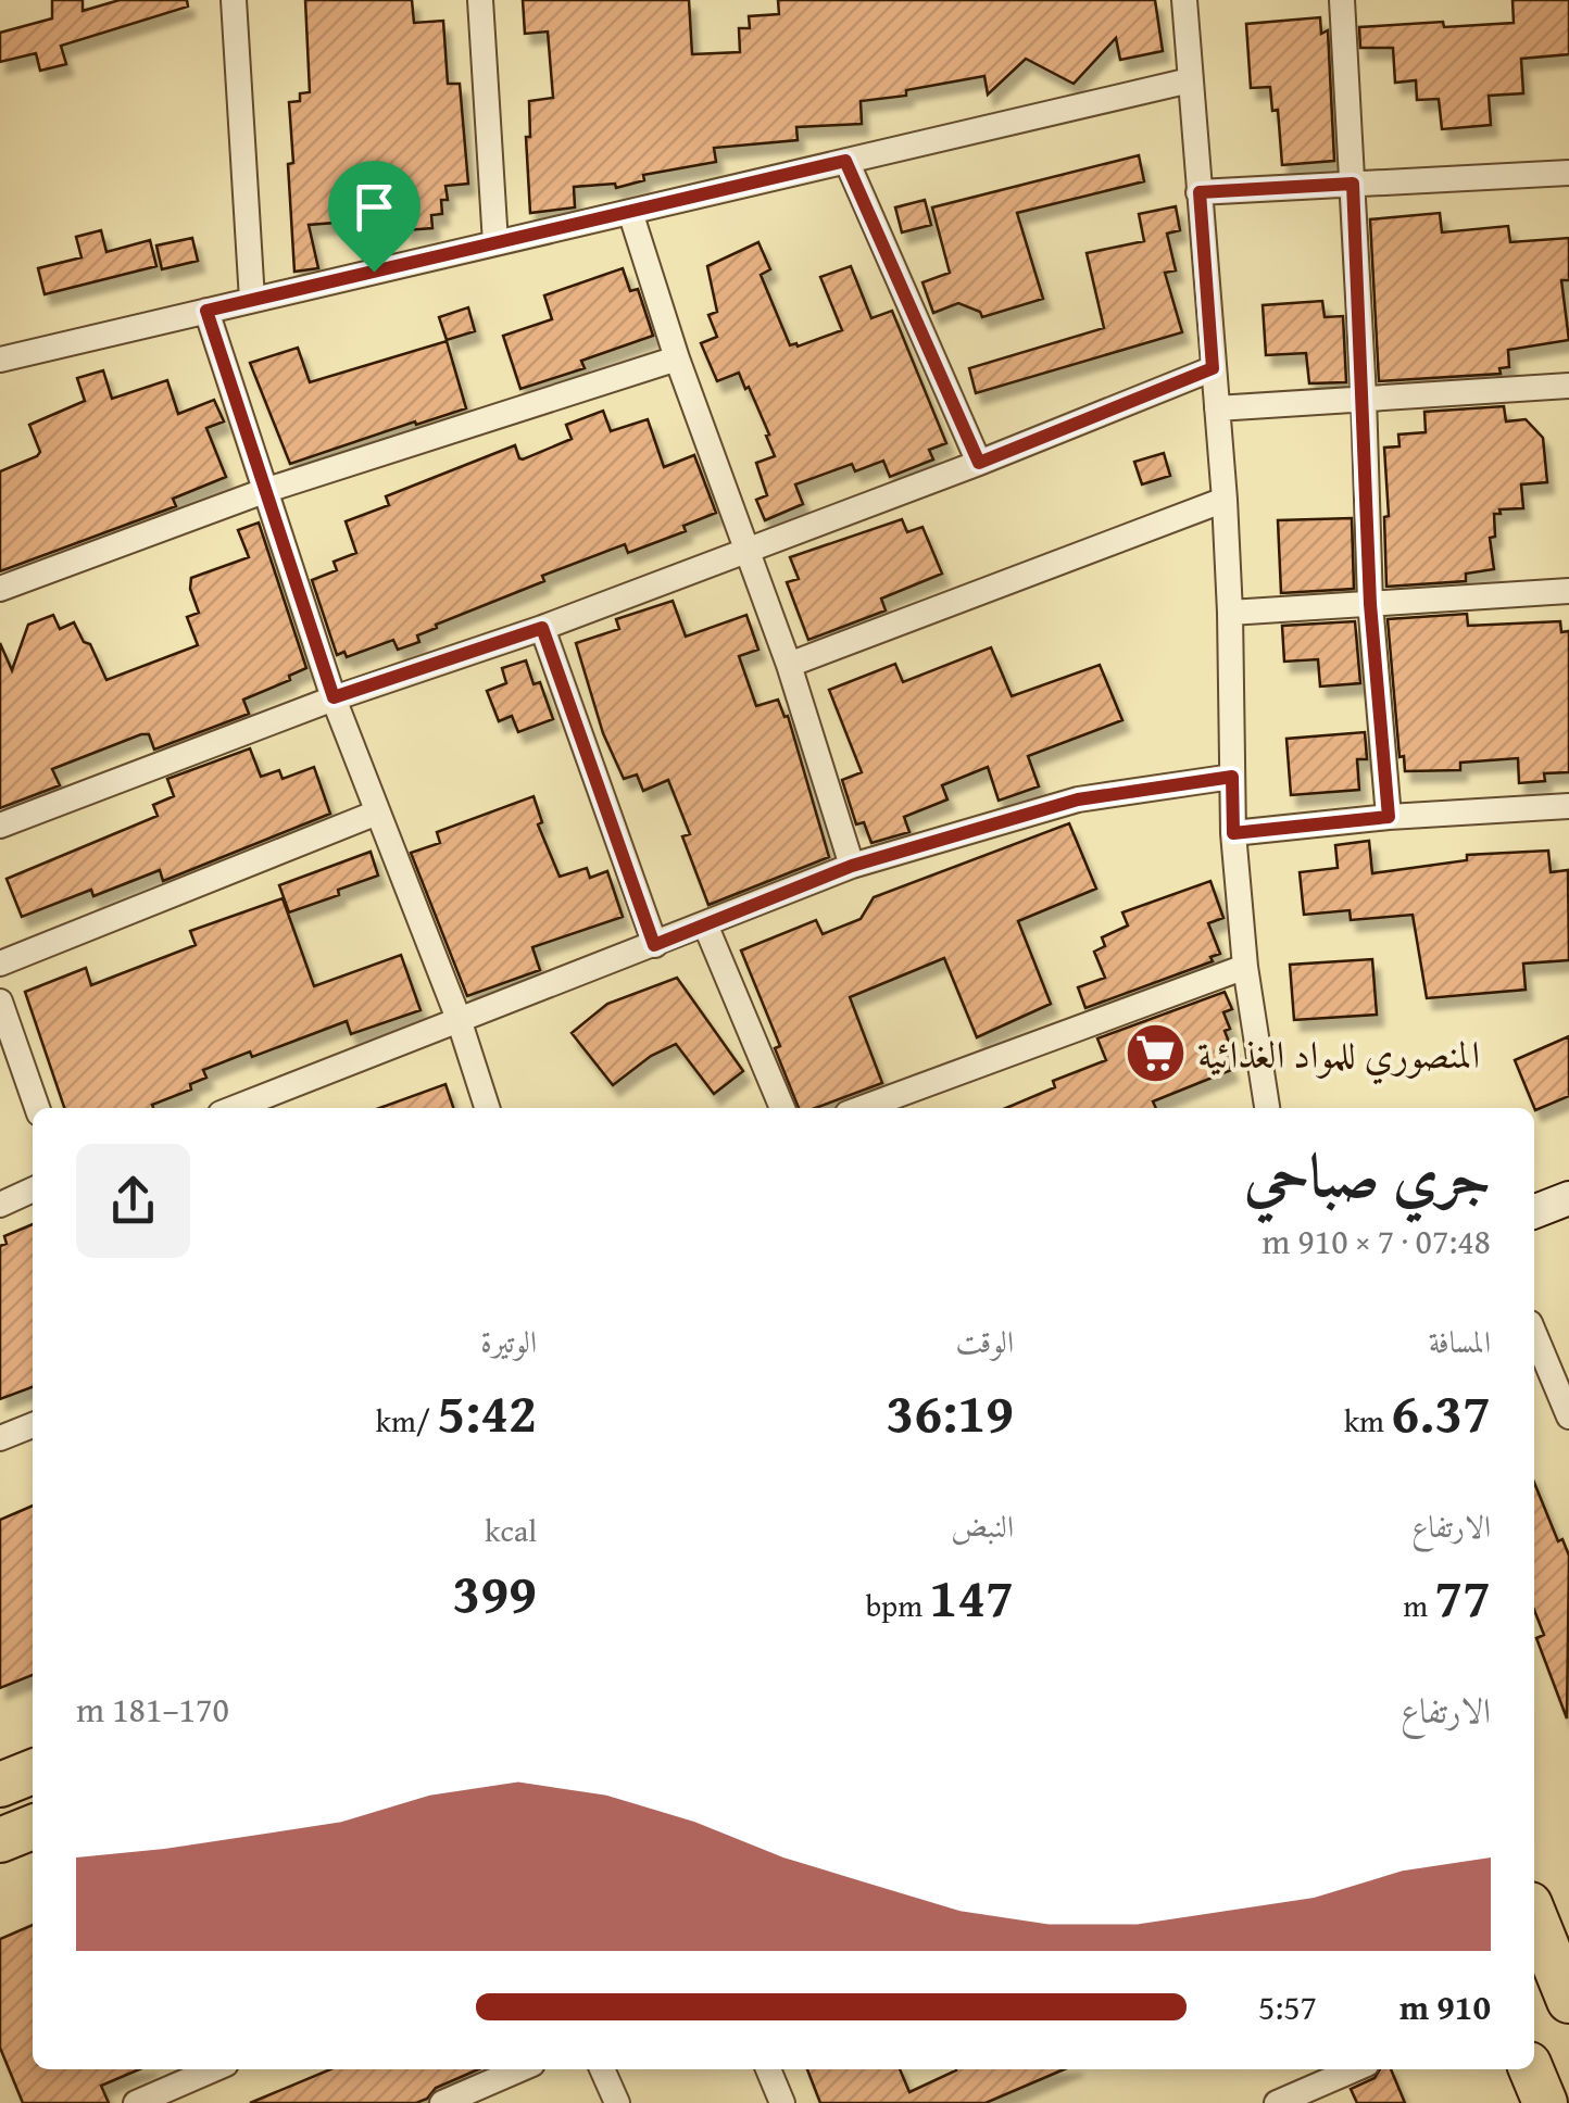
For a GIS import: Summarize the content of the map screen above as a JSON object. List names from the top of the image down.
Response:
{
  "places": {
    "supermarket": ["المنصوري للمواد الغذائية"]
  },
  "page": {
    "heading": ["جري صباحي", "07:48 · 7 × 910 m"],
    "stats": [
      ["المسافة", "6.37 km"],
      ["الوقت", "36:19"],
      ["الوتيرة", "5:42 /km"],
      ["الارتفاع", "77 m"],
      ["النبض", "147 bpm"],
      ["kcal", "399"]
    ],
    "chart": ["الارتفاع", "170–181 m"],
    "list": [
      {
        "name": "910 m",
        "note": "5:57"
      }
    ]
  }
}
